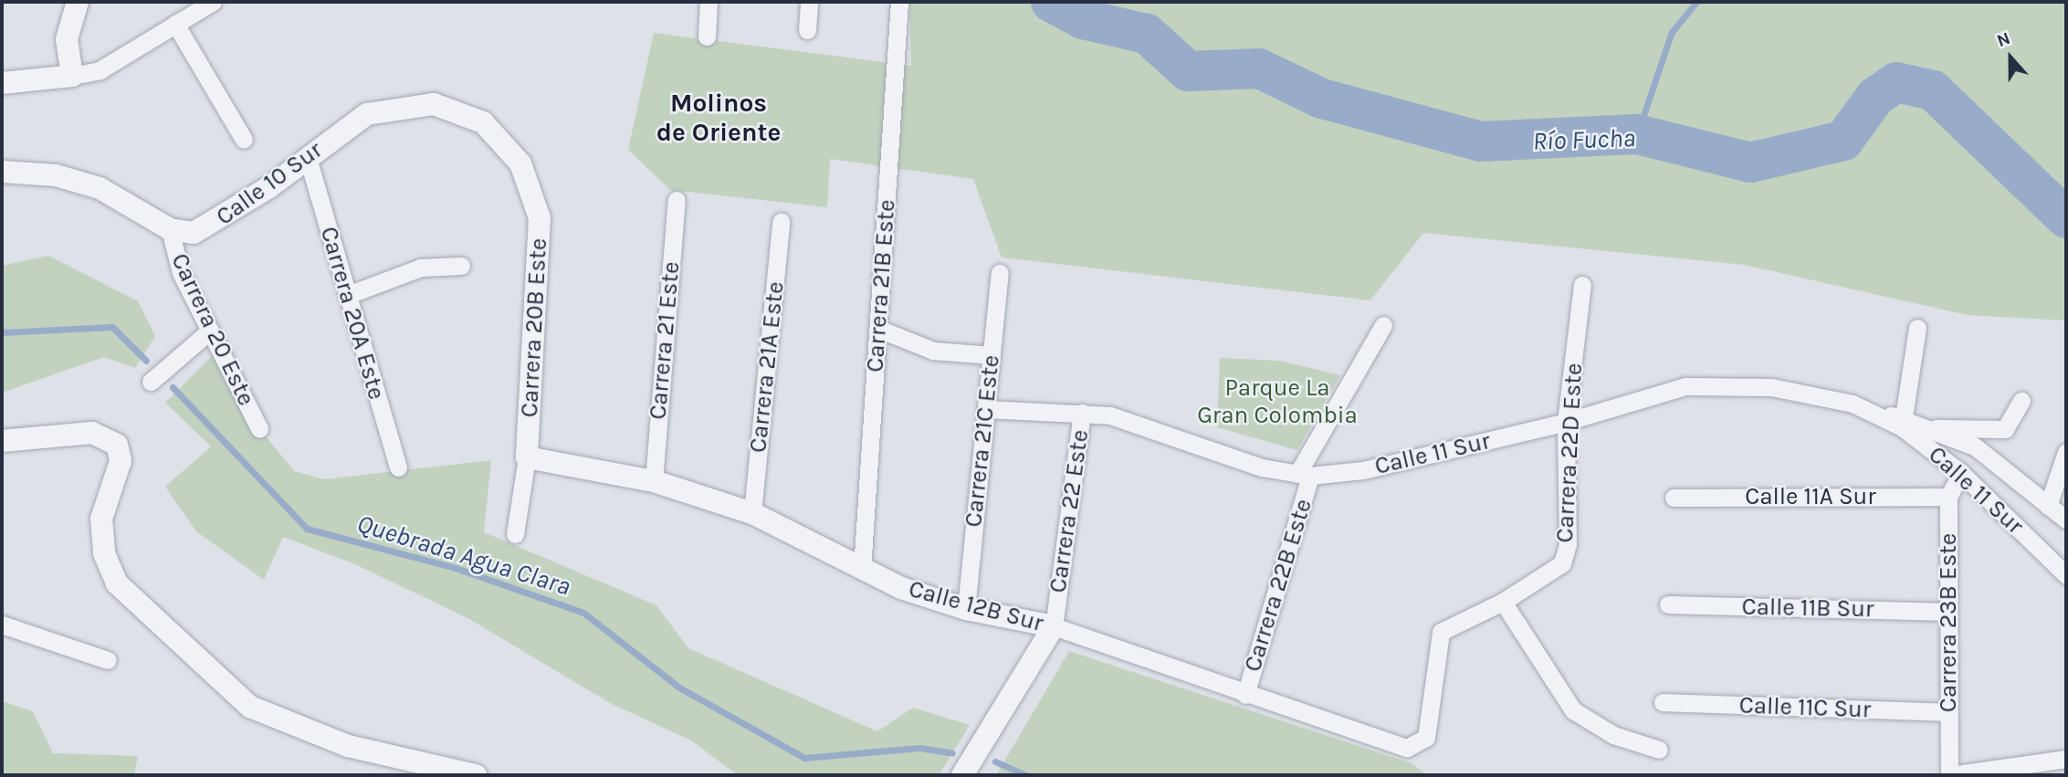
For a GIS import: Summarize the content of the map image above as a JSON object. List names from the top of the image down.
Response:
{
  "streets": {
    "street": [
      "Calle 10 Sur",
      "Carrera 21B Este",
      "Carrera 20A Este",
      "Carrera 20B Este",
      "Carrera 20 Este",
      "Carrera 21 Este",
      "Carrera 21A Este",
      "Carrera 21C Este",
      "Carrera 22D Este",
      "Calle 11 Sur",
      "Calle 11A Sur",
      "Carrera 22 Este",
      "Carrera 22B Este",
      "Calle 12B Sur",
      "Calle 11B Sur",
      "Carrera 23B Este",
      "Calle 11C Sur"
    ]
  },
  "crossings": [
    ["Calle 10 Sur", "Carrera 20A Este"],
    ["Calle 10 Sur", "Carrera 20B Este"],
    ["Calle 10 Sur", "Carrera 20 Este"],
    ["Carrera 21B Este", "Calle 12B Sur"],
    ["Carrera 20B Este", "Calle 12B Sur"],
    ["Carrera 21 Este", "Calle 12B Sur"],
    ["Carrera 21A Este", "Calle 12B Sur"],
    ["Carrera 21C Este", "Calle 11 Sur"],
    ["Carrera 21C Este", "Calle 12B Sur"],
    ["Carrera 22D Este", "Calle 11 Sur"],
    ["Carrera 22D Este", "Calle 12B Sur"],
    ["Calle 11 Sur", "Carrera 22 Este"],
    ["Calle 11 Sur", "Carrera 22B Este"],
    ["Calle 11 Sur", "Carrera 23B Este"],
    ["Calle 11A Sur", "Carrera 23B Este"],
    ["Carrera 22 Este", "Calle 12B Sur"],
    ["Carrera 22B Este", "Calle 12B Sur"],
    ["Calle 11B Sur", "Carrera 23B Este"],
    ["Carrera 23B Este", "Calle 11C Sur"]
  ],
  "districts": ["Molinos de Oriente"],
  "water": ["Río Fucha", "Quebrada Agua Clara"],
  "parks": ["Parque La Gran Colombia"],
  "north": "top"
}
